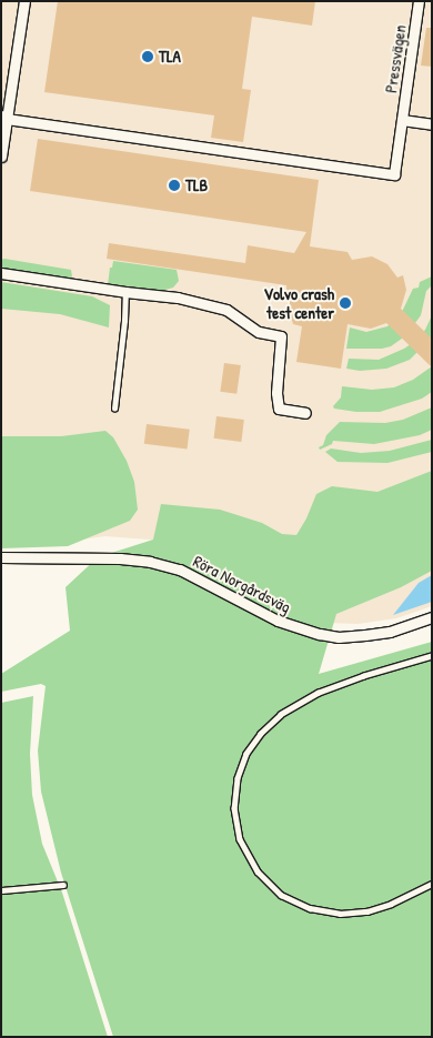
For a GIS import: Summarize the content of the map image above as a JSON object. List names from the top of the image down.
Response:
{
  "streets": {
    "street": ["Pressvägen", "Röra Norgårdsväg"]
  },
  "places": ["TLA", "TLB", "Volvo crash test center"]
}
